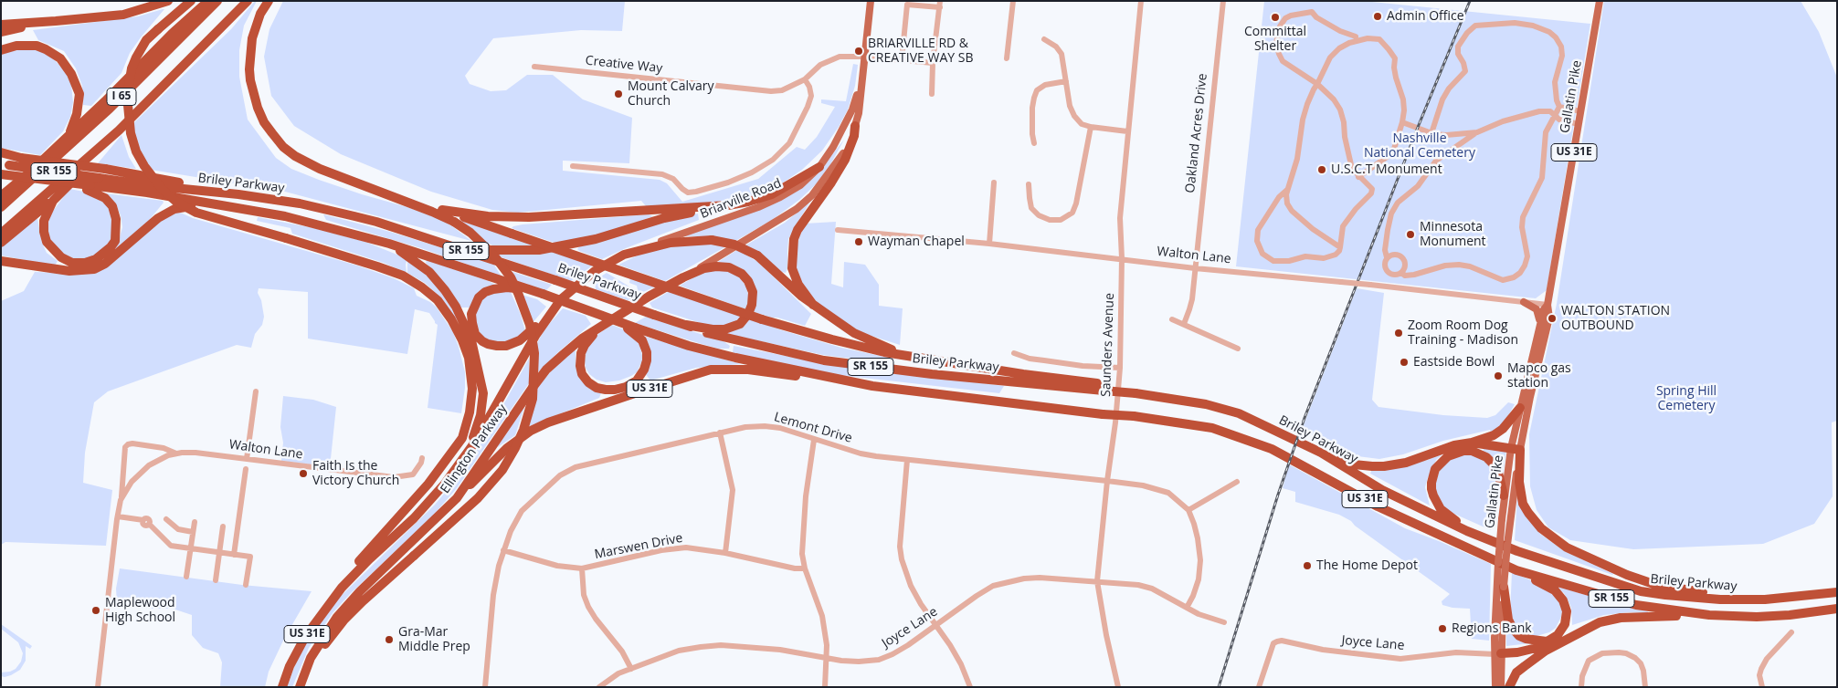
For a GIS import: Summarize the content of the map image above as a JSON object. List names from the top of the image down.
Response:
{
  "streets": {
    "highway": [
      "I 65",
      "US 31E",
      "SR 155",
      "Briley Parkway",
      "Ellington Parkway"
    ],
    "main road": ["Gallatin Pike", "Briarville Road"],
    "street": [
      "Creative Way",
      "Oakland Acres Drive",
      "Walton Lane",
      "Saunders Avenue",
      "Lemont Drive",
      "Marswen Drive",
      "Joyce Lane"
    ]
  },
  "crossings": [
    ["Creative Way", "Briarville Road"],
    ["Gallatin Pike", "US 31E"],
    ["Gallatin Pike", "Walton Lane"],
    ["Gallatin Pike", "Joyce Lane"],
    ["Oakland Acres Drive", "Walton Lane"],
    ["US 31E", "SR 155"],
    ["US 31E", "Briley Parkway"],
    ["US 31E", "Briarville Road"],
    ["US 31E", "Ellington Parkway"],
    ["SR 155", "Briley Parkway"],
    ["SR 155", "Ellington Parkway"],
    ["Briley Parkway", "Ellington Parkway"],
    ["Briarville Road", "Ellington Parkway"],
    ["Walton Lane", "Saunders Avenue"],
    ["Saunders Avenue", "Lemont Drive"],
    ["Saunders Avenue", "Joyce Lane"],
    ["Lemont Drive", "Marswen Drive"]
  ],
  "parks": ["Nashville National Cemetery", "Spring Hill Cemetery"],
  "places": [
    "Admin Office",
    "Committal Shelter",
    "BRIARVILLE RD & CREATIVE WAY SB",
    "Mount Calvary Church",
    "U.S.C.T Monument",
    "Minnesota Monument",
    "Wayman Chapel",
    "WALTON STATION OUTBOUND",
    "Zoom Room Dog Training - Madison",
    "Eastside Bowl",
    "Mapco gas station",
    "Faith Is the Victory Church",
    "The Home Depot",
    "Maplewood High School",
    "Regions Bank",
    "Gra-Mar Middle Prep"
  ]
}
